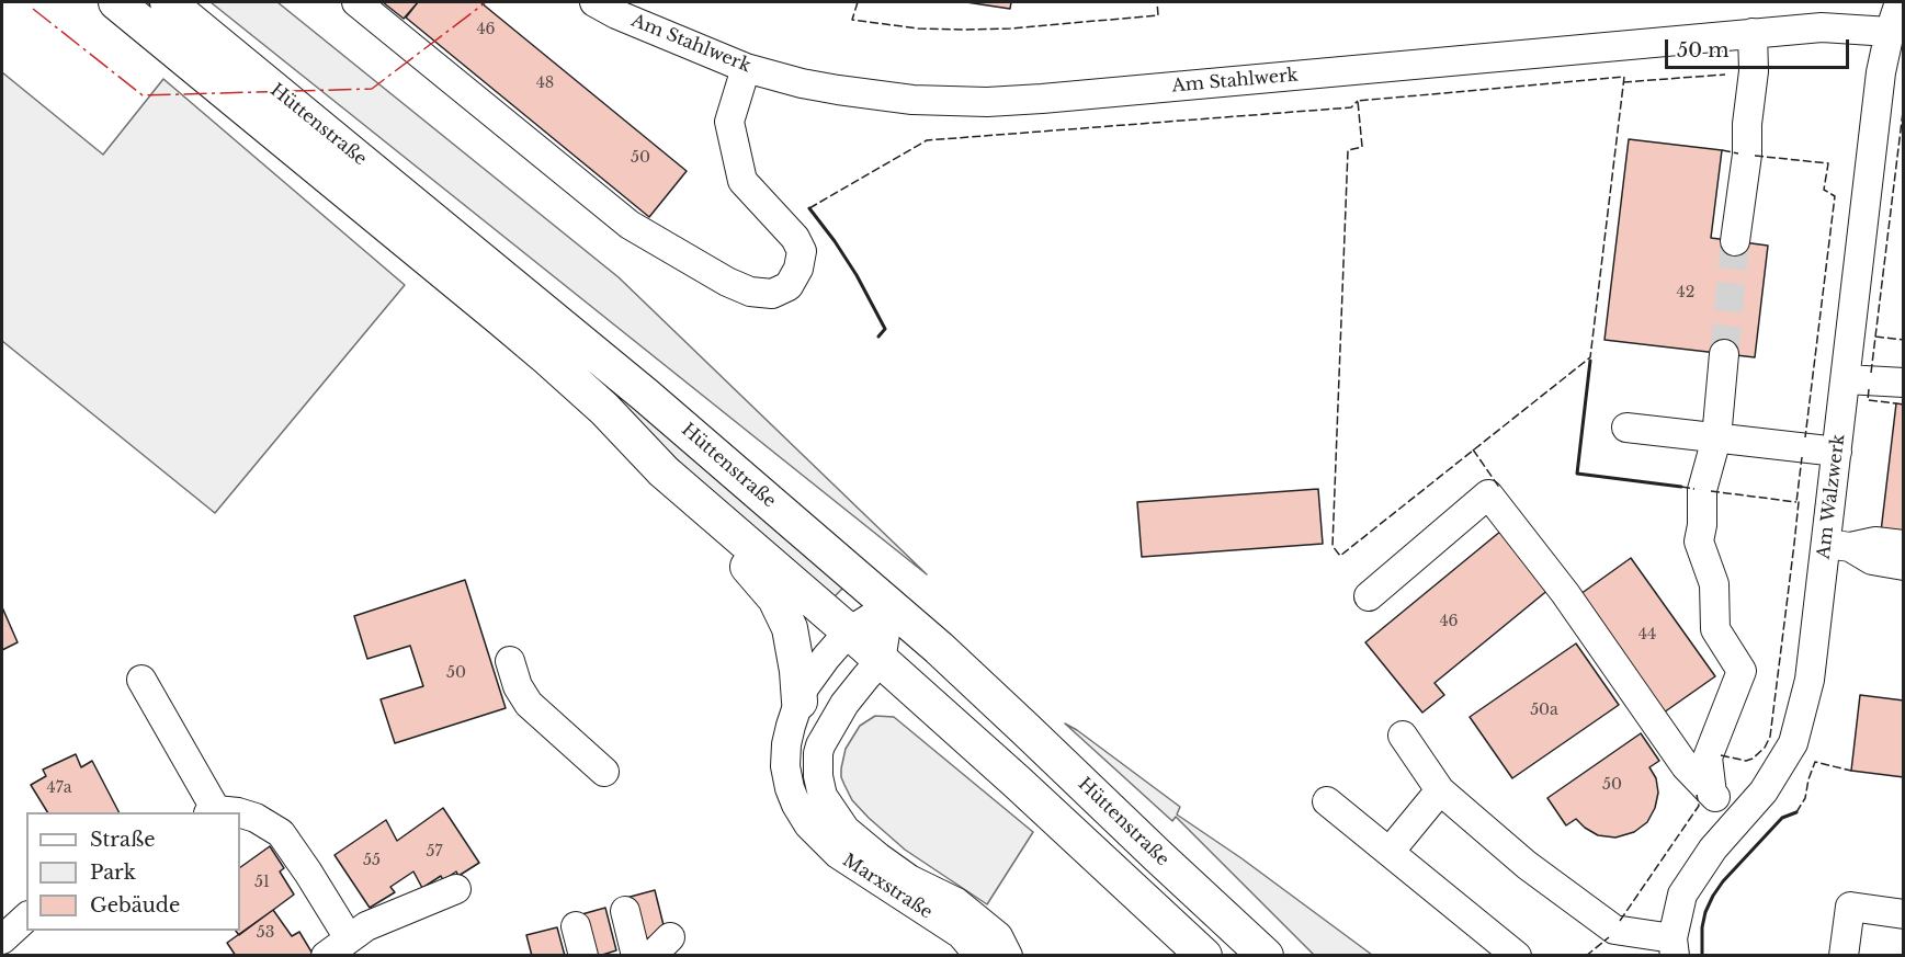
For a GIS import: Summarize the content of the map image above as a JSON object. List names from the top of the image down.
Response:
{
  "streets": {
    "main road": ["Hüttenstraße"],
    "street": ["Am Stahlwerk", "Am Walzwerk", "Marxstraße"]
  },
  "crossings": [
    ["Am Stahlwerk", "Am Walzwerk"],
    ["Hüttenstraße", "Marxstraße"]
  ],
  "house_numbers": [
    "46",
    "48",
    "50",
    "42",
    "46",
    "44",
    "50",
    "50a",
    "50",
    "47a",
    "57",
    "55",
    "51",
    "53"
  ],
  "legend": ["Straße", "Park", "Gebäude"],
  "scale_bar": "50 m"
}
